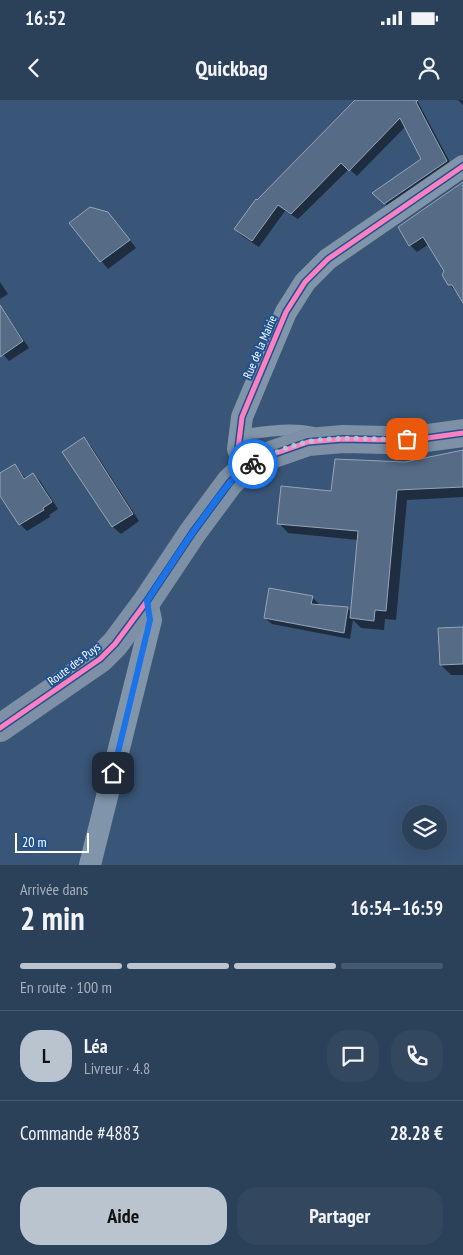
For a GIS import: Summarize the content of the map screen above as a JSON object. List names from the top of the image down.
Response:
{
  "streets": {
    "main road": ["Route des Puys"],
    "street": ["Rue de la Mairie"]
  },
  "crossings": [
    ["Rue de la Mairie", "Route des Puys"]
  ],
  "scale_bar": "20 m",
  "page": {
    "status": "16:52",
    "header": "Quickbag",
    "scale": "20 m",
    "heading": ["2 min", "Arrivée dans", "16:54–16:59"],
    "panel": [
      "Léa",
      "Livreur · 4.8",
      "Commande #4883",
      "28.28 €"
    ],
    "bar": "En route · 100 m",
    "round": "L",
    "buttons": ["Aide", "Partager"]
  }
}
